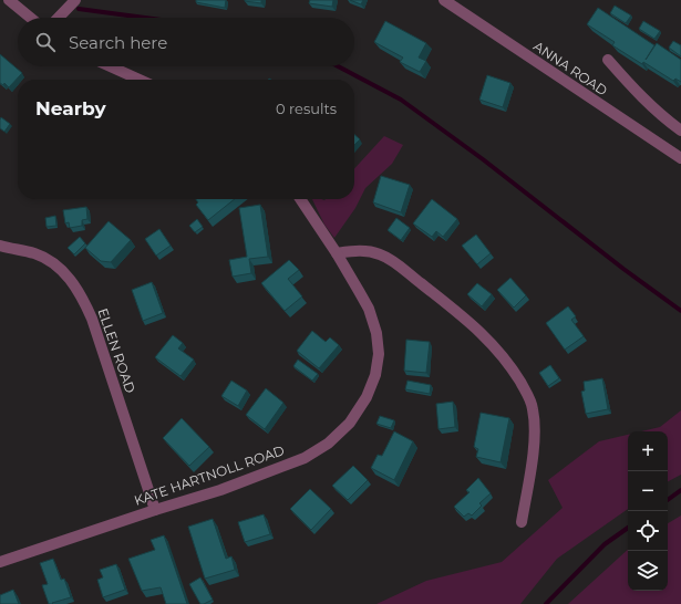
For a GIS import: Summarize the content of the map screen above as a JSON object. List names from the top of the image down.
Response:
{
  "streets": {
    "street": ["ANNA ROAD", "ELLEN ROAD", "KATE HARTNOLL ROAD"]
  },
  "crossings": [
    ["ELLEN ROAD", "KATE HARTNOLL ROAD"]
  ],
  "page": {
    "search": "Search here",
    "heading": ["Nearby", "0 results"],
    "map_buttons": ["+", "−"]
  }
}
